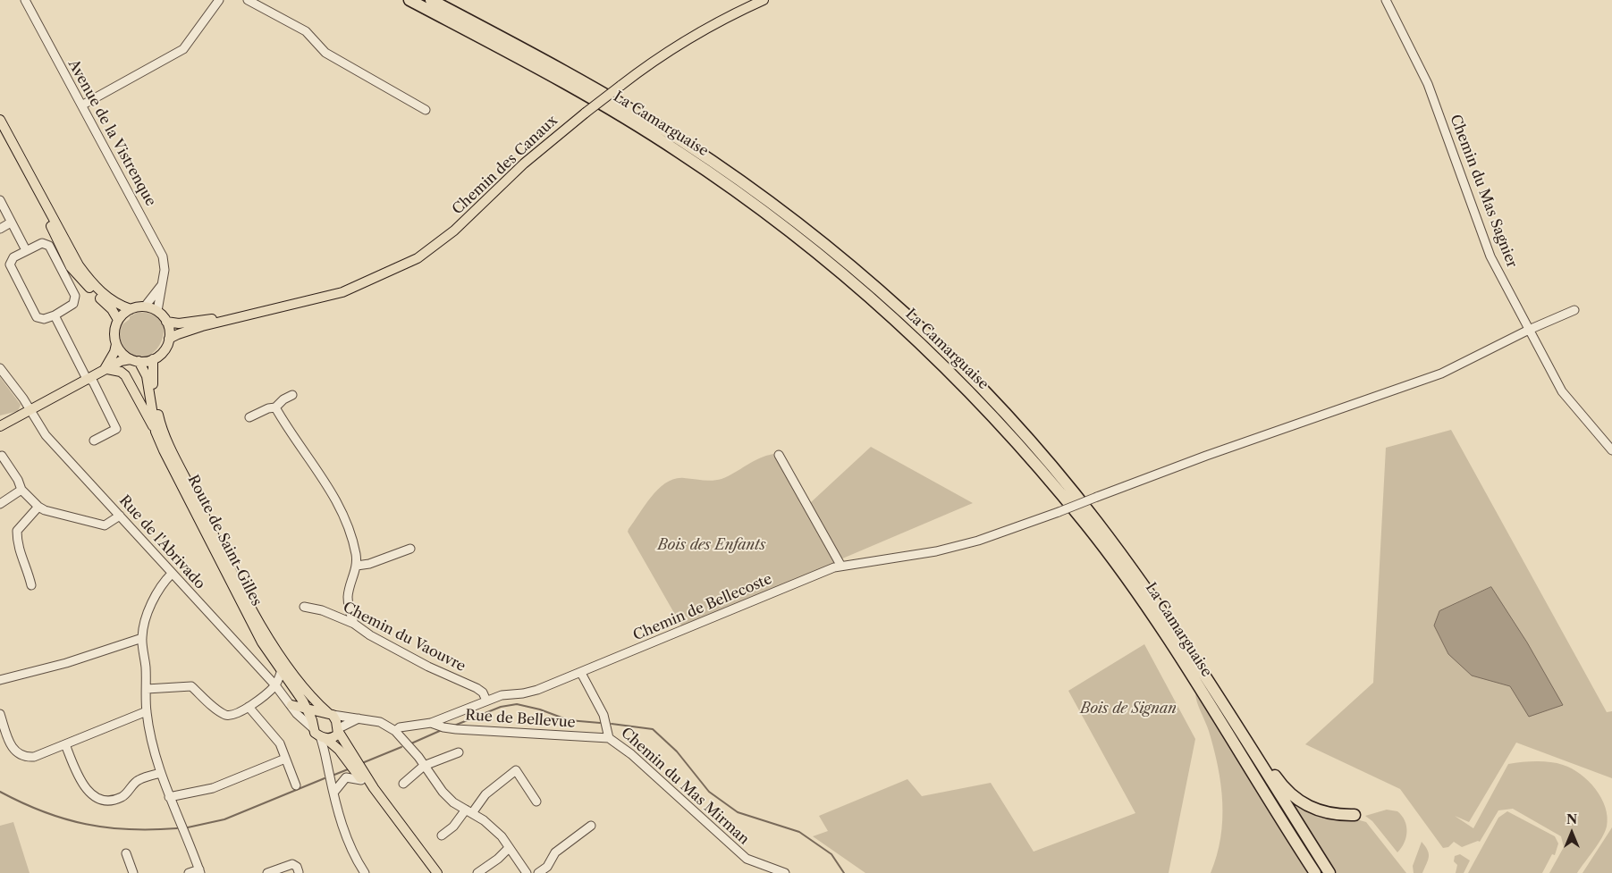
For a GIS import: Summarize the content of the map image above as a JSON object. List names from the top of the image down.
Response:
{
  "streets": {
    "highway": ["La Camarguaise"],
    "main road": ["Chemin des Canaux", "Route de Saint-Gilles"],
    "street": [
      "Avenue de la Vistrenque",
      "Chemin du Mas Sagnier",
      "Rue de l'Abrivado",
      "Chemin de Bellecoste",
      "Chemin du Vaouvre",
      "Rue de Bellevue",
      "Chemin du Mas Mirman"
    ]
  },
  "crossings": [
    ["Avenue de la Vistrenque", "Chemin des Canaux"],
    ["Avenue de la Vistrenque", "Route de Saint-Gilles"],
    ["Chemin des Canaux", "Route de Saint-Gilles"],
    ["Chemin du Mas Sagnier", "Chemin de Bellecoste"],
    ["Route de Saint-Gilles", "Rue de l'Abrivado"],
    ["Chemin de Bellecoste", "Chemin du Vaouvre"],
    ["Chemin de Bellecoste", "Rue de Bellevue"],
    ["Chemin de Bellecoste", "Chemin du Mas Mirman"],
    ["Rue de Bellevue", "Chemin du Mas Mirman"]
  ],
  "parks": ["Bois des Enfants", "Bois de Signan"],
  "north": "top"
}
